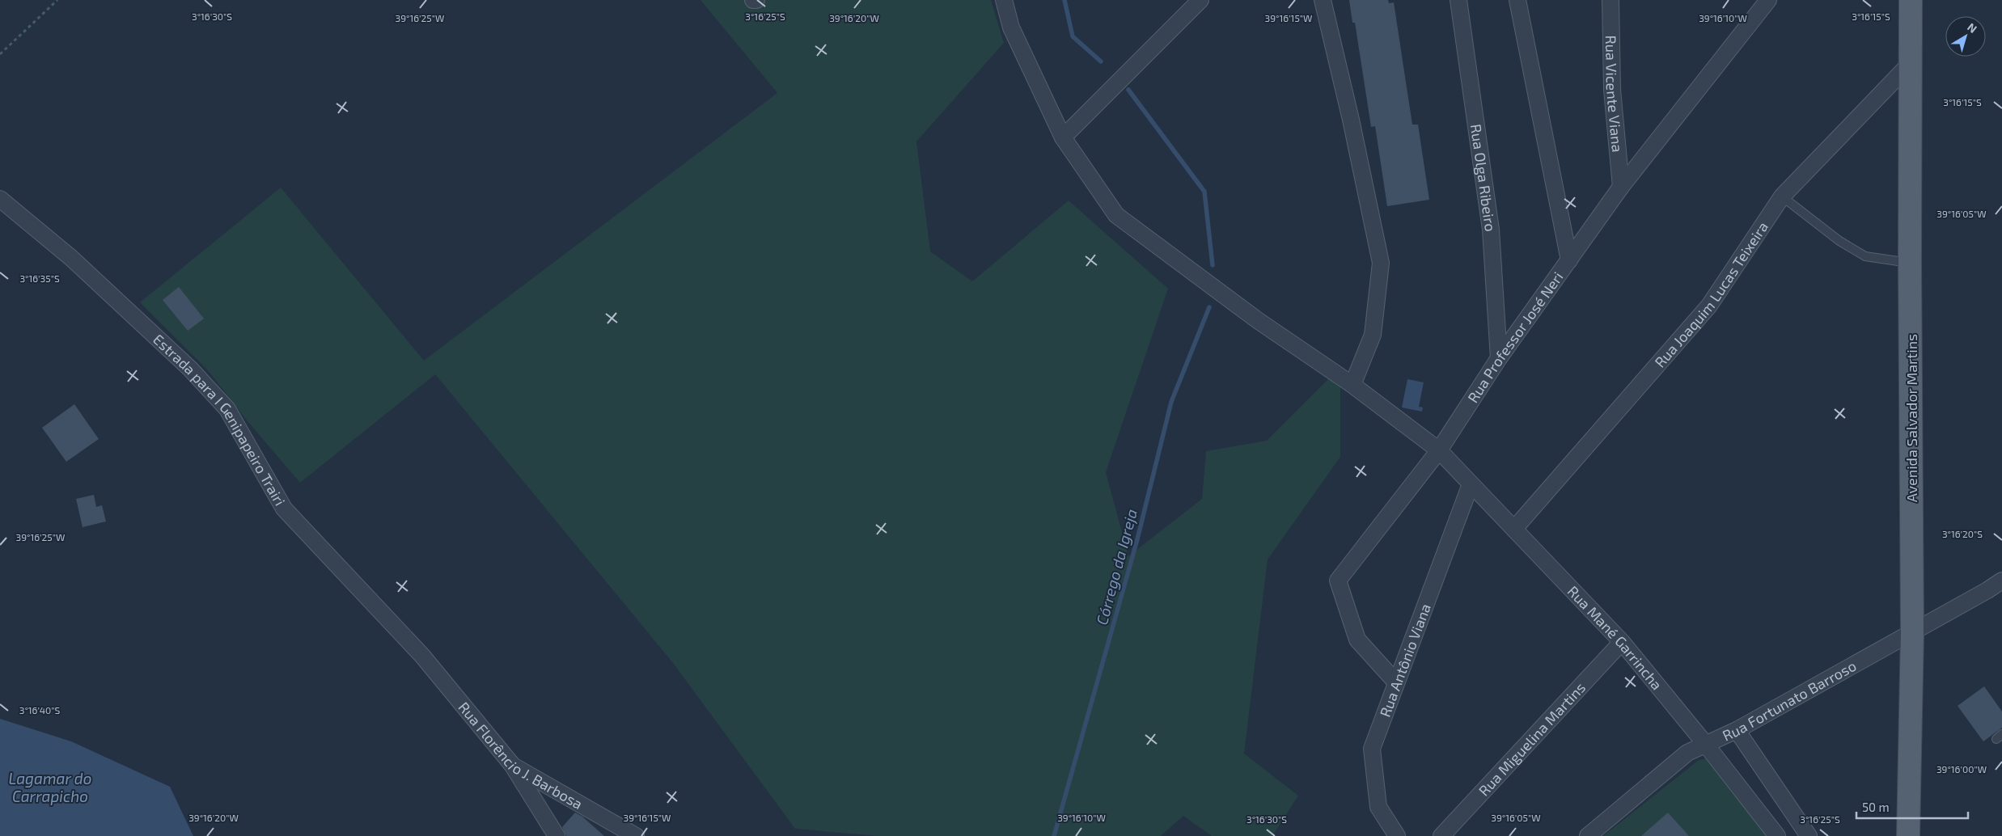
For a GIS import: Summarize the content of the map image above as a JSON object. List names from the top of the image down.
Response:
{
  "streets": {
    "main road": ["Avenida Salvador Martins"],
    "street": [
      "Rua Vicente Viana",
      "Rua Olga Ribeiro",
      "Rua Joaquim Lucas Teixeira",
      "Rua Professor José Neri",
      "Estrada para I Genipapeiro Trairi",
      "Rua Mané Garrincha",
      "Rua Antônio Viana",
      "Rua Fortunato Barroso",
      "Rua Miguelina Martins",
      "Rua Florêncio J. Barbosa"
    ]
  },
  "crossings": [
    ["Rua Vicente Viana", "Rua Professor José Neri"],
    ["Rua Olga Ribeiro", "Rua Professor José Neri"],
    ["Rua Joaquim Lucas Teixeira", "Avenida Salvador Martins"],
    ["Rua Joaquim Lucas Teixeira", "Rua Mané Garrincha"],
    ["Rua Professor José Neri", "Rua Mané Garrincha"],
    ["Rua Professor José Neri", "Rua Antônio Viana"],
    ["Avenida Salvador Martins", "Rua Fortunato Barroso"],
    ["Estrada para I Genipapeiro Trairi", "Rua Florêncio J. Barbosa"],
    ["Rua Mané Garrincha", "Rua Antônio Viana"],
    ["Rua Mané Garrincha", "Rua Fortunato Barroso"],
    ["Rua Mané Garrincha", "Rua Miguelina Martins"]
  ],
  "water": ["Córrego da Igreja", "Lagamar do Carrapicho"],
  "scale_bar": "50 m",
  "north": "top right",
  "coordinates": [
    "3°16'30\"S",
    "3°16'25\"S",
    "3°16'15\"S",
    "39°16'20\"W",
    "39°16'15\"W",
    "39°16'10\"W",
    "39°16'25\"W",
    "39°16'05\"W",
    "3°16'35\"S",
    "3°16'20\"S",
    "3°16'40\"S",
    "39°16'00\"W"
  ]
}
